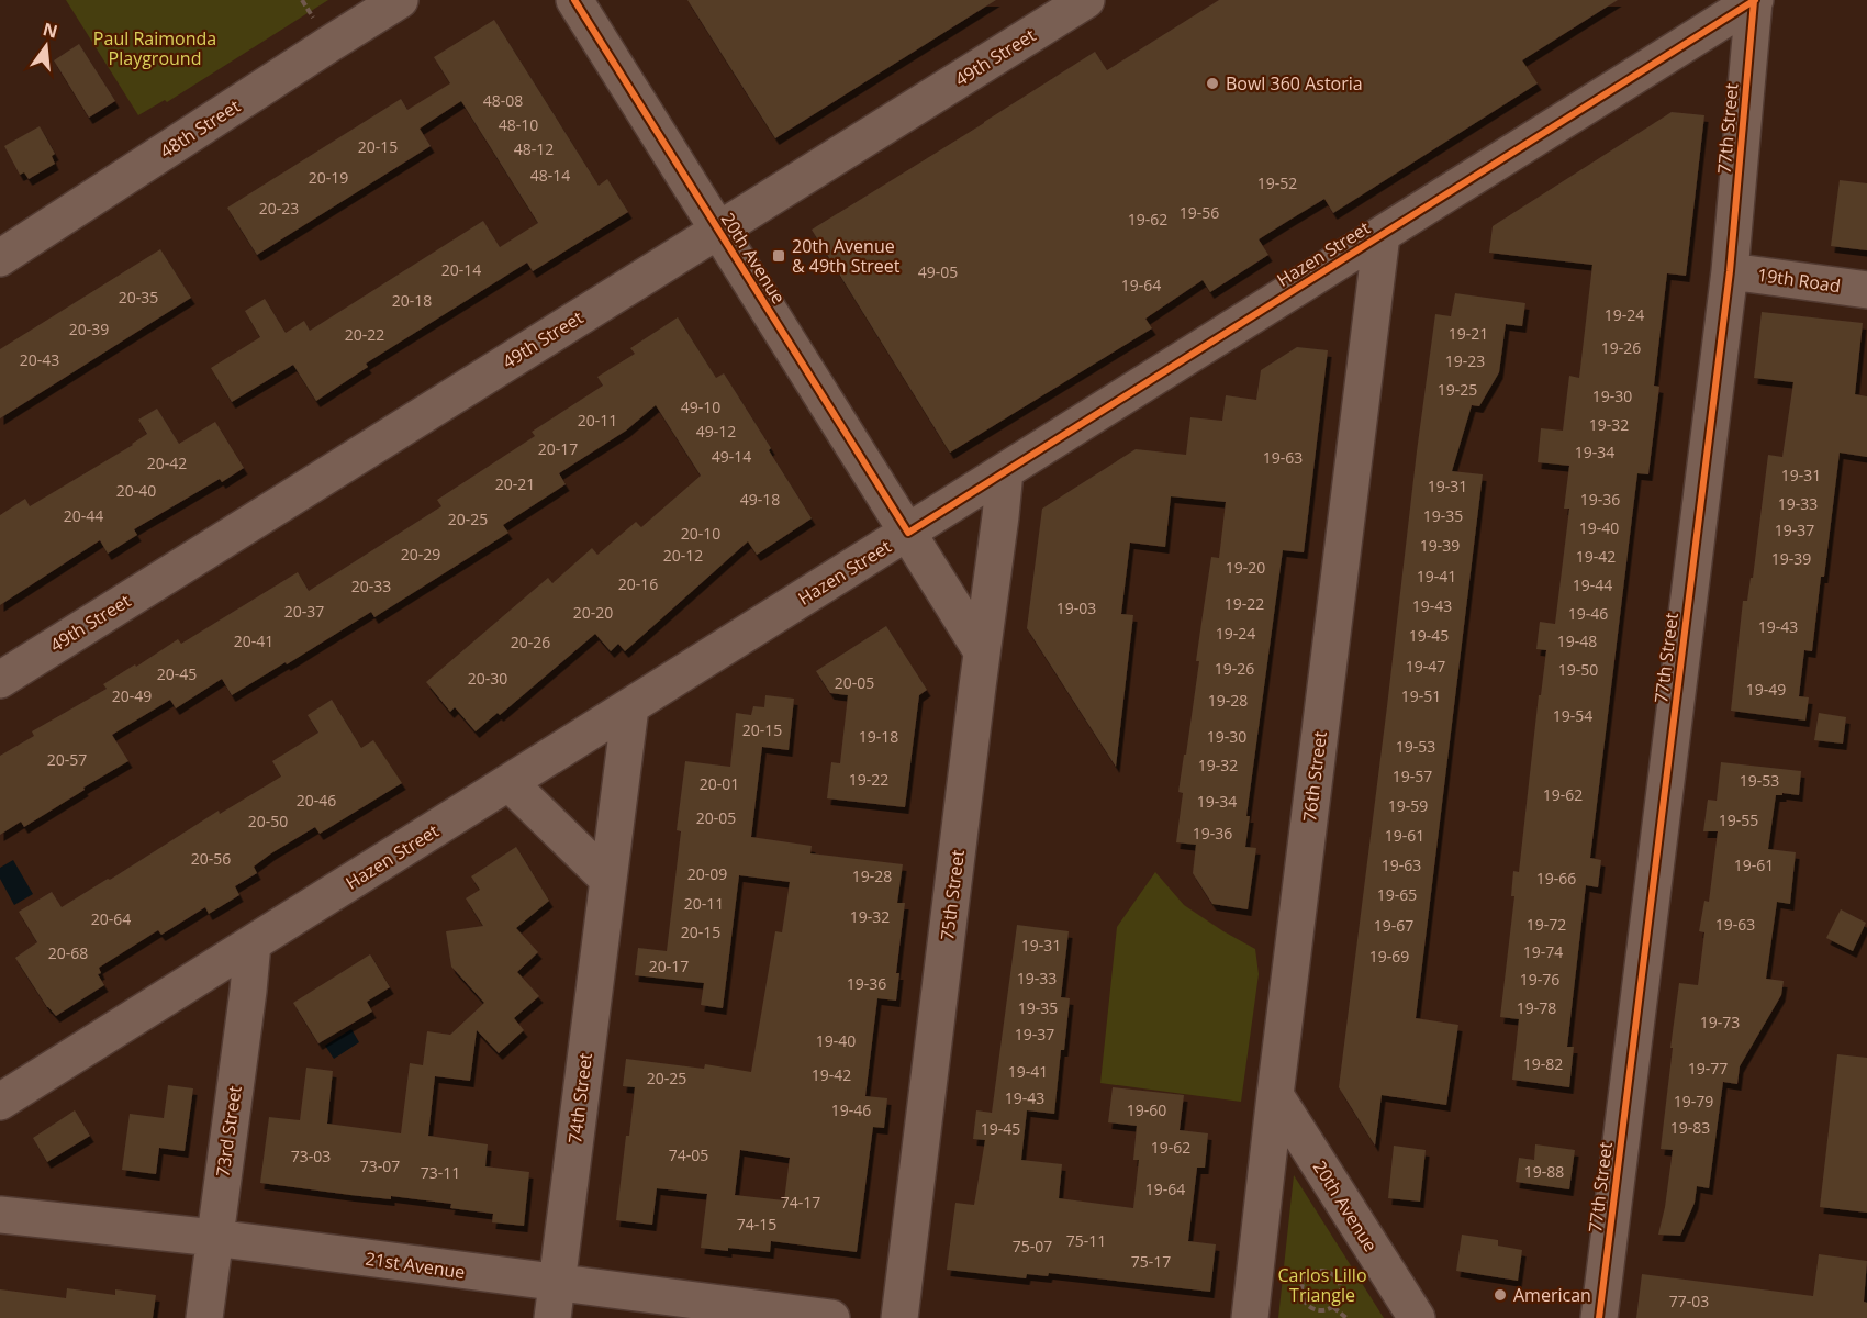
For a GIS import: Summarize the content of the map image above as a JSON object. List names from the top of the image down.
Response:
{
  "streets": {
    "street": [
      "49th Street",
      "48th Street",
      "77th Street",
      "Hazen Street",
      "20th Avenue",
      "19th Road",
      "76th Street",
      "75th Street",
      "74th Street",
      "73rd Street",
      "21st Avenue"
    ]
  },
  "crossings": [
    ["49th Street", "20th Avenue"],
    ["77th Street", "Hazen Street"],
    ["77th Street", "19th Road"],
    ["Hazen Street", "20th Avenue"],
    ["Hazen Street", "76th Street"],
    ["Hazen Street", "75th Street"],
    ["Hazen Street", "74th Street"],
    ["Hazen Street", "73rd Street"],
    ["20th Avenue", "76th Street"],
    ["20th Avenue", "75th Street"],
    ["74th Street", "21st Avenue"],
    ["73rd Street", "21st Avenue"]
  ],
  "parks": ["Paul Raimonda Playground", "Carlos Lillo Triangle"],
  "places": {
    "other": ["Bowl 360 Astoria", "American"],
    "transit": ["20th Avenue & 49th Street"]
  },
  "house_numbers": [
    "48-08",
    "48-10",
    "20-15",
    "48-12",
    "48-14",
    "20-19",
    "19-52",
    "20-23",
    "19-56",
    "19-62",
    "20-14",
    "49-05",
    "19-64",
    "20-35",
    "20-18",
    "19-24",
    "20-39",
    "19-21",
    "20-22",
    "19-26",
    "20-43",
    "19-23",
    "19-25",
    "19-30",
    "49-10",
    "20-11",
    "19-32",
    "49-12",
    "20-17",
    "19-34",
    "49-14",
    "19-63",
    "20-42",
    "19-31",
    "20-21",
    "19-31",
    "20-40",
    "49-18",
    "19-36",
    "19-33",
    "20-44",
    "19-35",
    "20-25",
    "19-40",
    "19-37",
    "20-10",
    "19-39",
    "20-29",
    "20-12",
    "19-42",
    "19-39",
    "19-20",
    "19-41",
    "20-16",
    "19-44",
    "20-33",
    "19-22",
    "19-43",
    "19-03",
    "20-37",
    "20-20",
    "19-46",
    "19-43",
    "19-24",
    "19-45",
    "20-41",
    "19-48",
    "20-26",
    "19-47",
    "19-26",
    "19-50",
    "20-45",
    "20-30",
    "20-05",
    "19-49",
    "20-49",
    "19-51",
    "19-28",
    "19-54",
    "20-15",
    "19-18",
    "19-30",
    "19-53",
    "20-57",
    "19-32",
    "19-57",
    "19-22",
    "19-53",
    "20-01",
    "19-62",
    "20-46",
    "19-34",
    "19-59",
    "20-05",
    "19-55",
    "20-50",
    "19-36",
    "19-61",
    "20-56",
    "19-63",
    "19-61",
    "20-09",
    "19-28",
    "19-66",
    "19-65",
    "20-11",
    "19-32",
    "20-64",
    "19-72",
    "19-63",
    "19-67",
    "20-15",
    "19-31",
    "19-74",
    "20-68",
    "19-69",
    "20-17",
    "19-33",
    "19-76",
    "19-36",
    "19-35",
    "19-78",
    "19-73",
    "19-37",
    "19-40",
    "19-82",
    "19-77",
    "19-41",
    "19-42",
    "20-25",
    "19-43",
    "19-79",
    "19-46",
    "19-60",
    "19-83",
    "19-45",
    "19-62",
    "74-05",
    "73-03",
    "73-07",
    "19-88",
    "73-11",
    "19-64",
    "74-17",
    "74-15",
    "75-11",
    "75-07",
    "75-17",
    "77-03"
  ],
  "north": "top"
}
